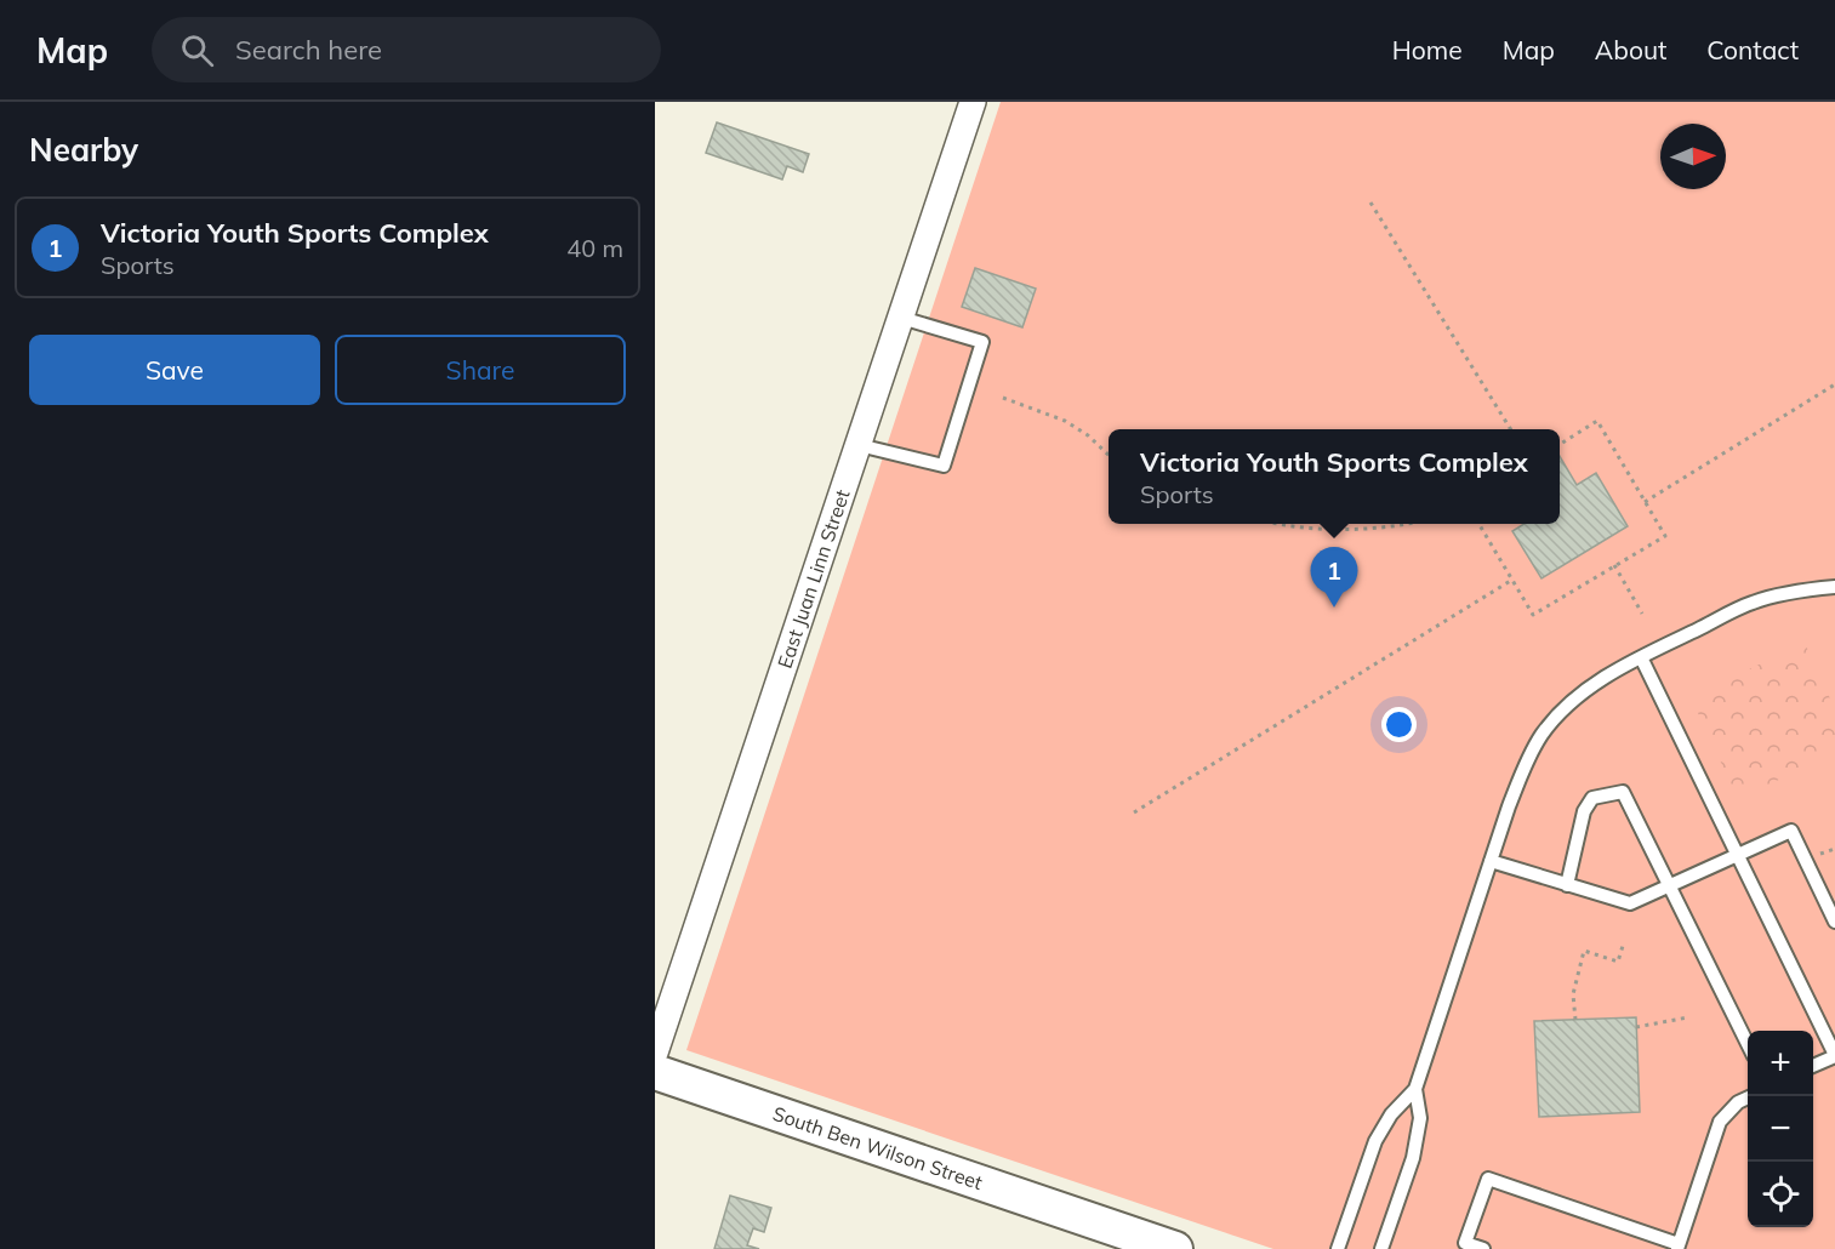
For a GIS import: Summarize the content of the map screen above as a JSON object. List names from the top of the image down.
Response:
{
  "streets": {
    "main road": ["South Ben Wilson Street"],
    "street": ["East Juan Linn Street"]
  },
  "north": "right",
  "page": {
    "header": "Map",
    "search": "Search here",
    "nav": [
      "Home",
      "Map",
      "About",
      "Contact"
    ],
    "heading": "Nearby",
    "list": [
      {
        "mark": "1",
        "name": "Victoria Youth Sports Complex",
        "note": "Sports",
        "value": "40 m"
      }
    ],
    "buttons": ["Save", "Share"],
    "popup": ["Victoria Youth Sports Complex", "Sports"],
    "pins": "1",
    "map_buttons": ["+", "−"]
  }
}
